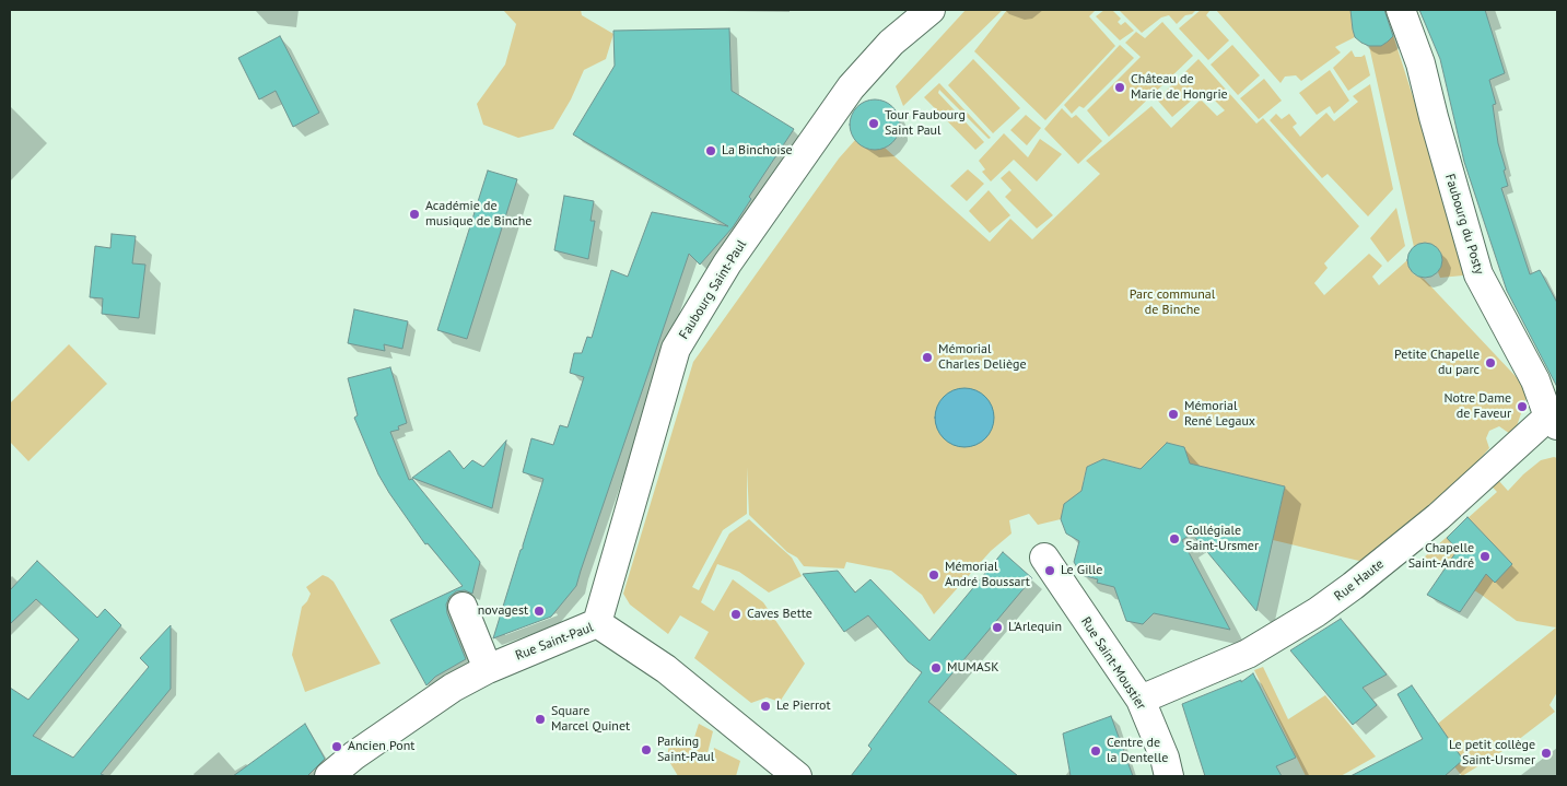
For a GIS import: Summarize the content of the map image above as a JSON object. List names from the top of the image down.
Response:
{
  "streets": {
    "street": [
      "Faubourg du Posty",
      "Faubourg Saint-Paul",
      "Rue Haute",
      "Rue Saint-Paul",
      "Rue Saint-Moustier"
    ]
  },
  "crossings": [
    ["Faubourg du Posty", "Rue Haute"],
    ["Faubourg Saint-Paul", "Rue Saint-Paul"],
    ["Rue Haute", "Rue Saint-Moustier"]
  ],
  "parks": ["Parc communal de Binche"],
  "places": [
    "Château de Marie de Hongrie",
    "Tour Faubourg Saint Paul",
    "La Binchoise",
    "Académie de musique de Binche",
    "Mémorial Charles Deliège",
    "Petite Chapelle du parc",
    "Notre Dame de Faveur",
    "Mémorial René Legaux",
    "Collégiale Saint-Ursmer",
    "Chapelle Saint-André",
    "Le Gille",
    "Mémorial André Boussart",
    "novagest",
    "Caves Bette",
    "L'Arlequin",
    "MUMASK",
    "Le Pierrot",
    "Square Marcel Quinet",
    "Ancien Pont",
    "Parking Saint-Paul",
    "Centre de la Dentelle",
    "Le petit collège Saint-Ursmer"
  ]
}
